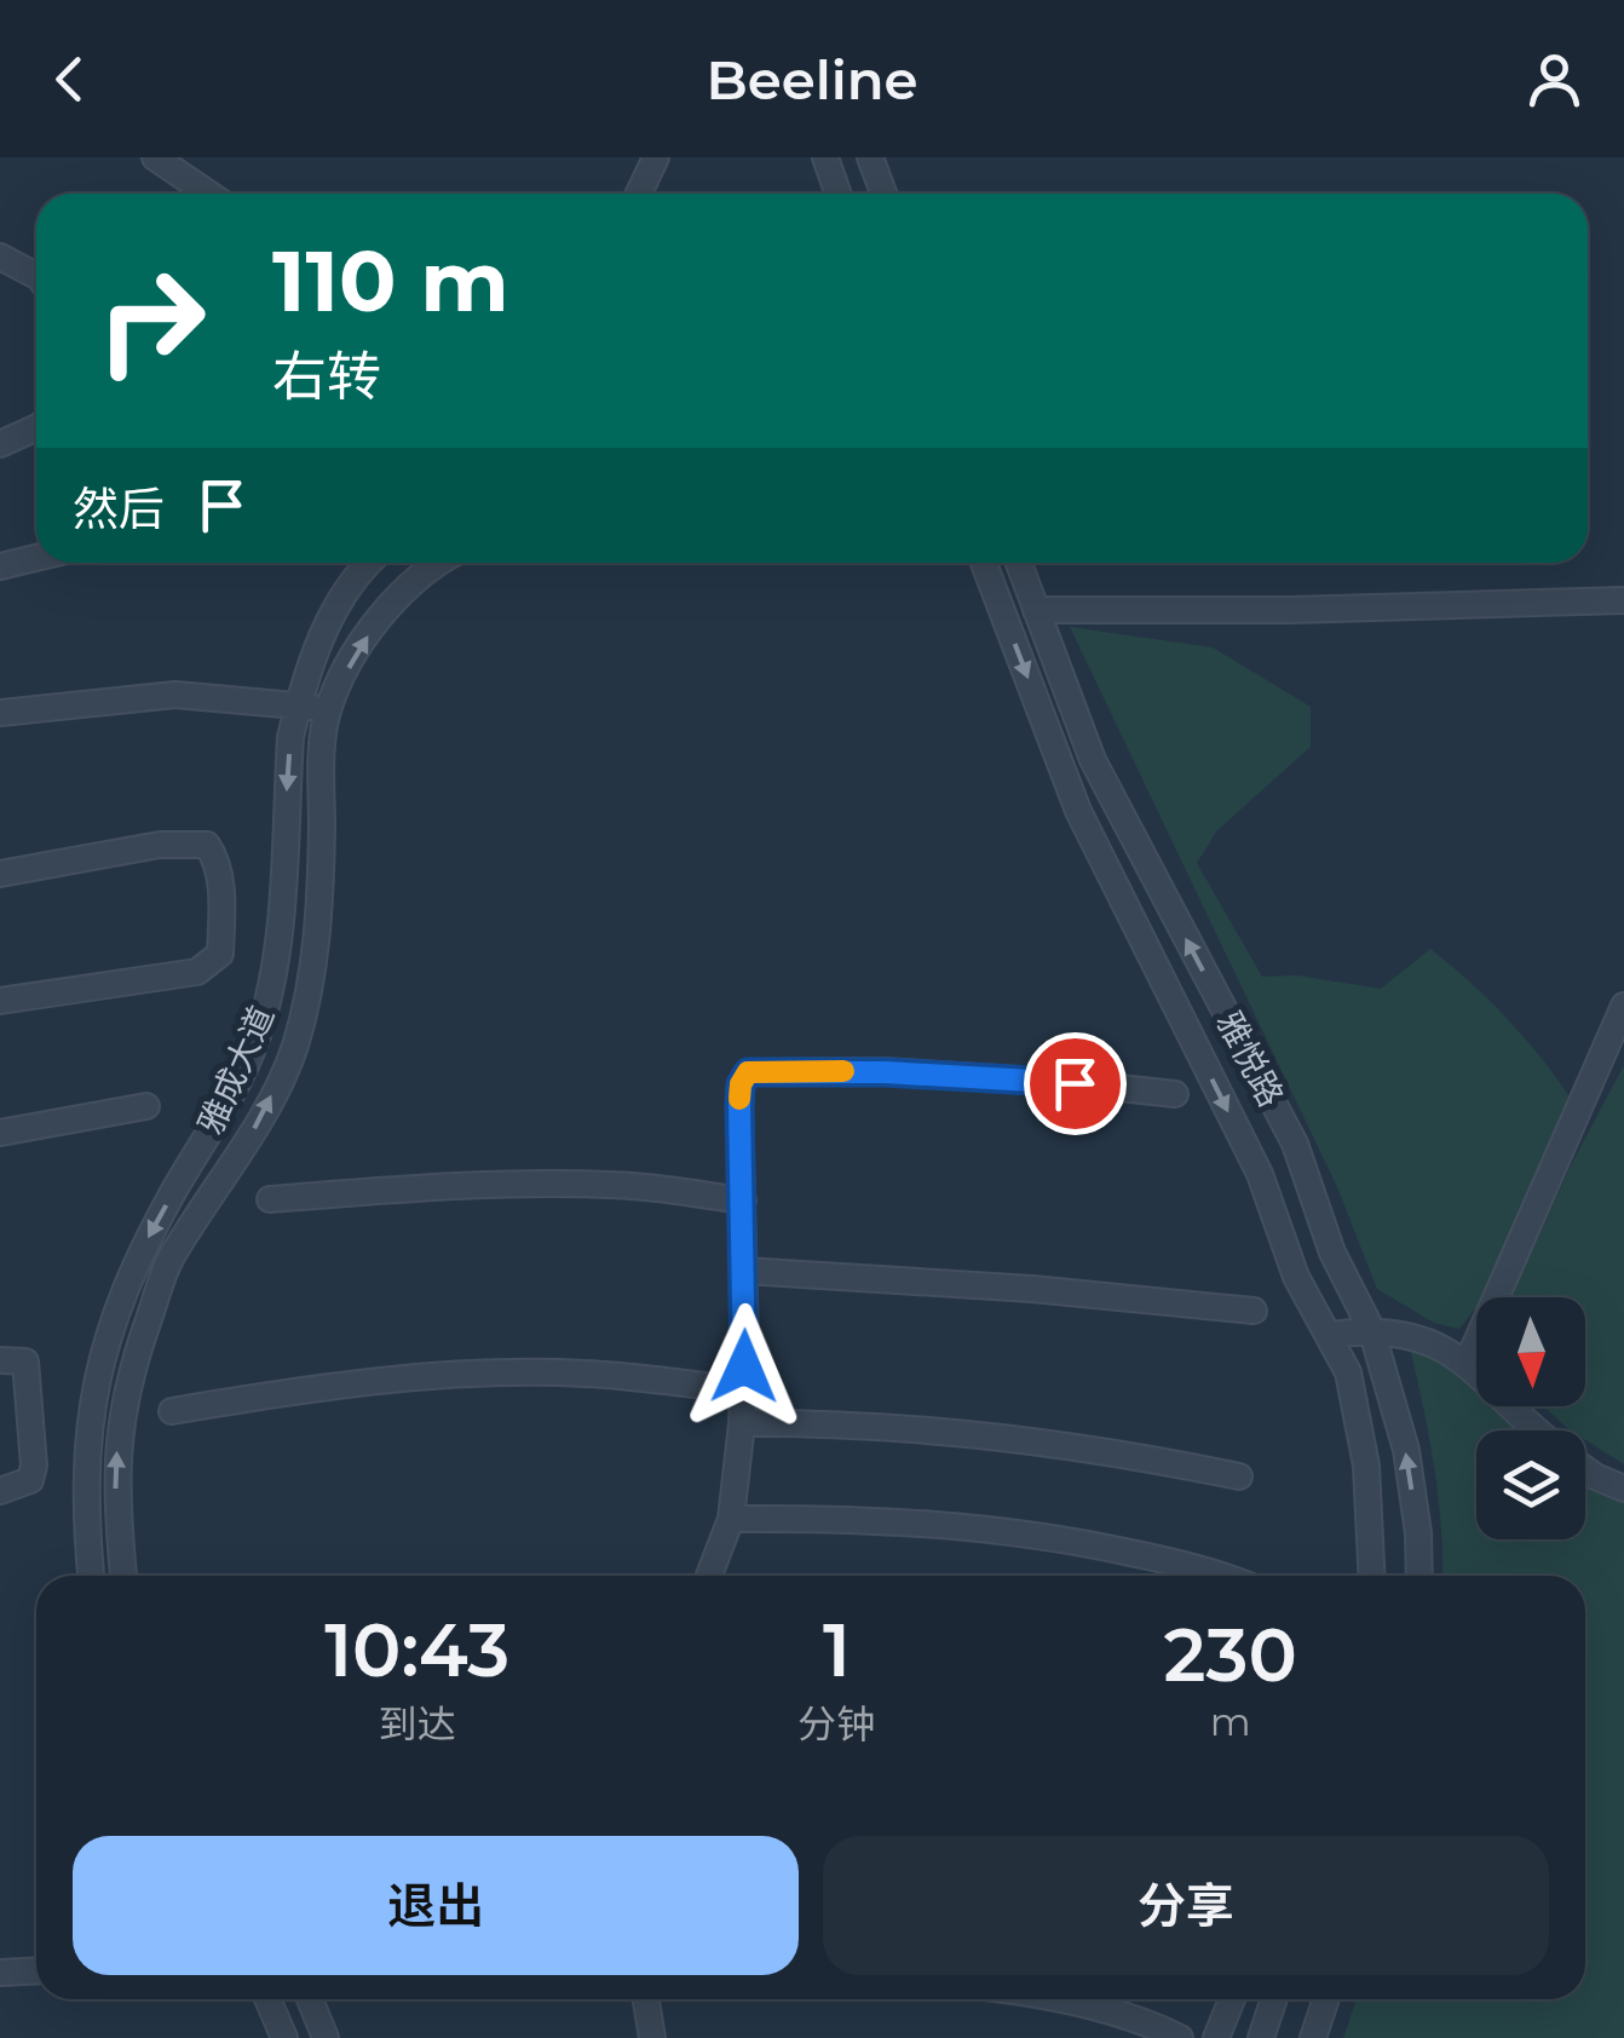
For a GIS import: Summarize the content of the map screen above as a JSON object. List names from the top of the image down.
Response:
{
  "streets": {
    "street": ["雅悦路", "雅成大道"]
  },
  "north": "bottom",
  "page": {
    "header": "Beeline",
    "turn": ["110 m", "右转"],
    "then": "然后",
    "eta": [
      "10:43",
      "到达",
      "1",
      "分钟",
      "230",
      "m"
    ],
    "buttons": ["退出", "分享"]
  }
}
